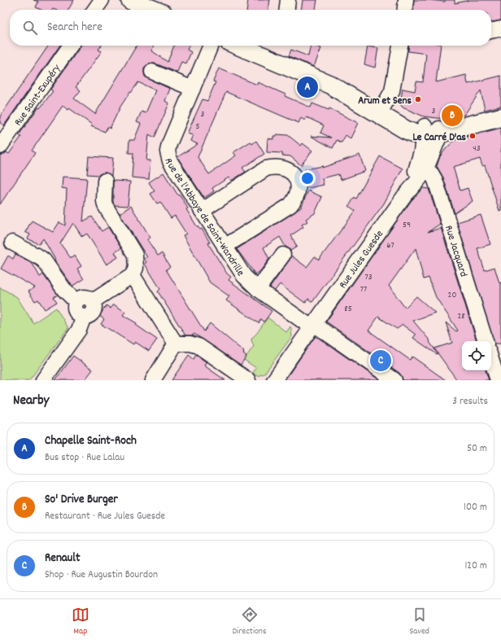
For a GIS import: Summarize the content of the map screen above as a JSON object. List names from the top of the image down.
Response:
{
  "streets": {
    "street": [
      "Rue Saint-Exupéry",
      "Rue de l'Abbaye de Saint-Wandrille",
      "Rue Jacquard",
      "Rue Jules Guesde"
    ]
  },
  "crossings": [
    ["Rue de l'Abbaye de Saint-Wandrille", "Rue Jules Guesde"],
    ["Rue Jacquard", "Rue Jules Guesde"]
  ],
  "places": ["Arum et Sens", "Le Carré D'as"],
  "house_numbers": [
    "3",
    "3",
    "5",
    "43",
    "59",
    "67",
    "73",
    "77",
    "20",
    "85",
    "28"
  ],
  "page": {
    "search": "Search here",
    "pins": ["A", "B", "C"],
    "heading": ["Nearby", "3 results"],
    "list": [
      {
        "mark": "A",
        "name": "Chapelle Saint-Roch",
        "note": "Bus stop · Rue Lalau",
        "value": "50 m"
      },
      {
        "mark": "B",
        "name": "So' Drive Burger",
        "note": "Restaurant · Rue Jules Guesde",
        "value": "100 m"
      },
      {
        "mark": "C",
        "name": "Renault",
        "note": "Shop · Rue Augustin Bourdon",
        "value": "120 m"
      }
    ],
    "nav": ["Map", "Directions", "Saved"]
  }
}
